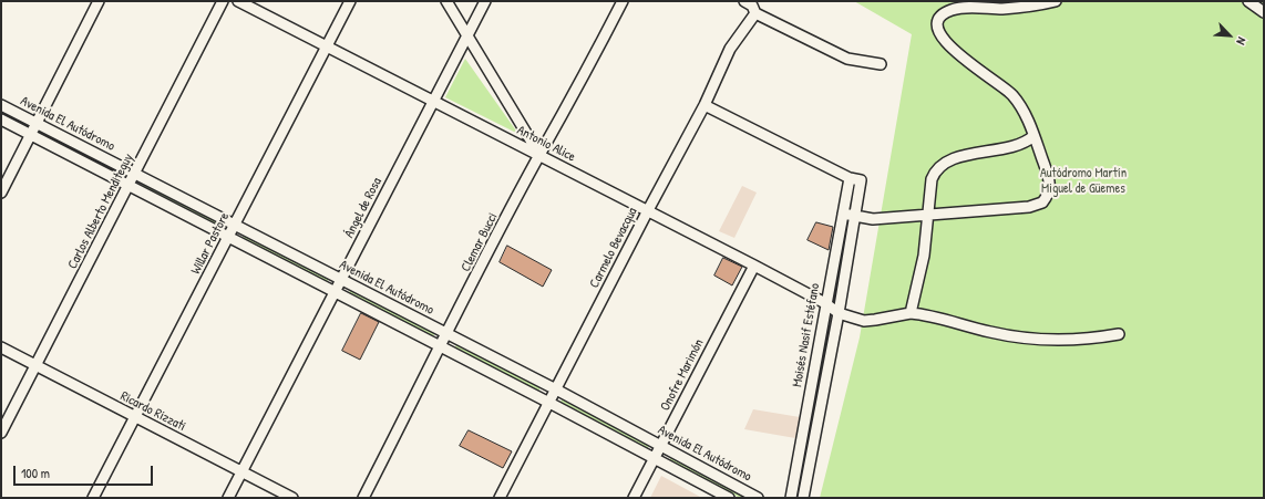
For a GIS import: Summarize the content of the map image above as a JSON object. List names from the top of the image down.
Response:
{
  "streets": {
    "street": [
      "Avenida El Autódromo",
      "Antonio Alice",
      "Ángel de Rosa",
      "Carlos Alberto Menditeguy",
      "Clemar Bucci",
      "Willar Pastore",
      "Carmelo Bevacqua",
      "Moisés Nasif Estéfano",
      "Onofre Marimón",
      "Ricardo Rizzati"
    ]
  },
  "crossings": [
    ["Avenida El Autódromo", "Ángel de Rosa"],
    ["Avenida El Autódromo", "Carlos Alberto Menditeguy"],
    ["Avenida El Autódromo", "Clemar Bucci"],
    ["Avenida El Autódromo", "Willar Pastore"],
    ["Avenida El Autódromo", "Carmelo Bevacqua"],
    ["Avenida El Autódromo", "Onofre Marimón"],
    ["Antonio Alice", "Ángel de Rosa"],
    ["Antonio Alice", "Clemar Bucci"],
    ["Antonio Alice", "Willar Pastore"],
    ["Antonio Alice", "Carmelo Bevacqua"],
    ["Antonio Alice", "Moisés Nasif Estéfano"],
    ["Antonio Alice", "Onofre Marimón"],
    ["Ángel de Rosa", "Ricardo Rizzati"],
    ["Carlos Alberto Menditeguy", "Ricardo Rizzati"],
    ["Willar Pastore", "Ricardo Rizzati"]
  ],
  "parks": ["Autódromo Martín Miguel de Güemes"],
  "scale_bar": "100 m",
  "north": "bottom right"
}
